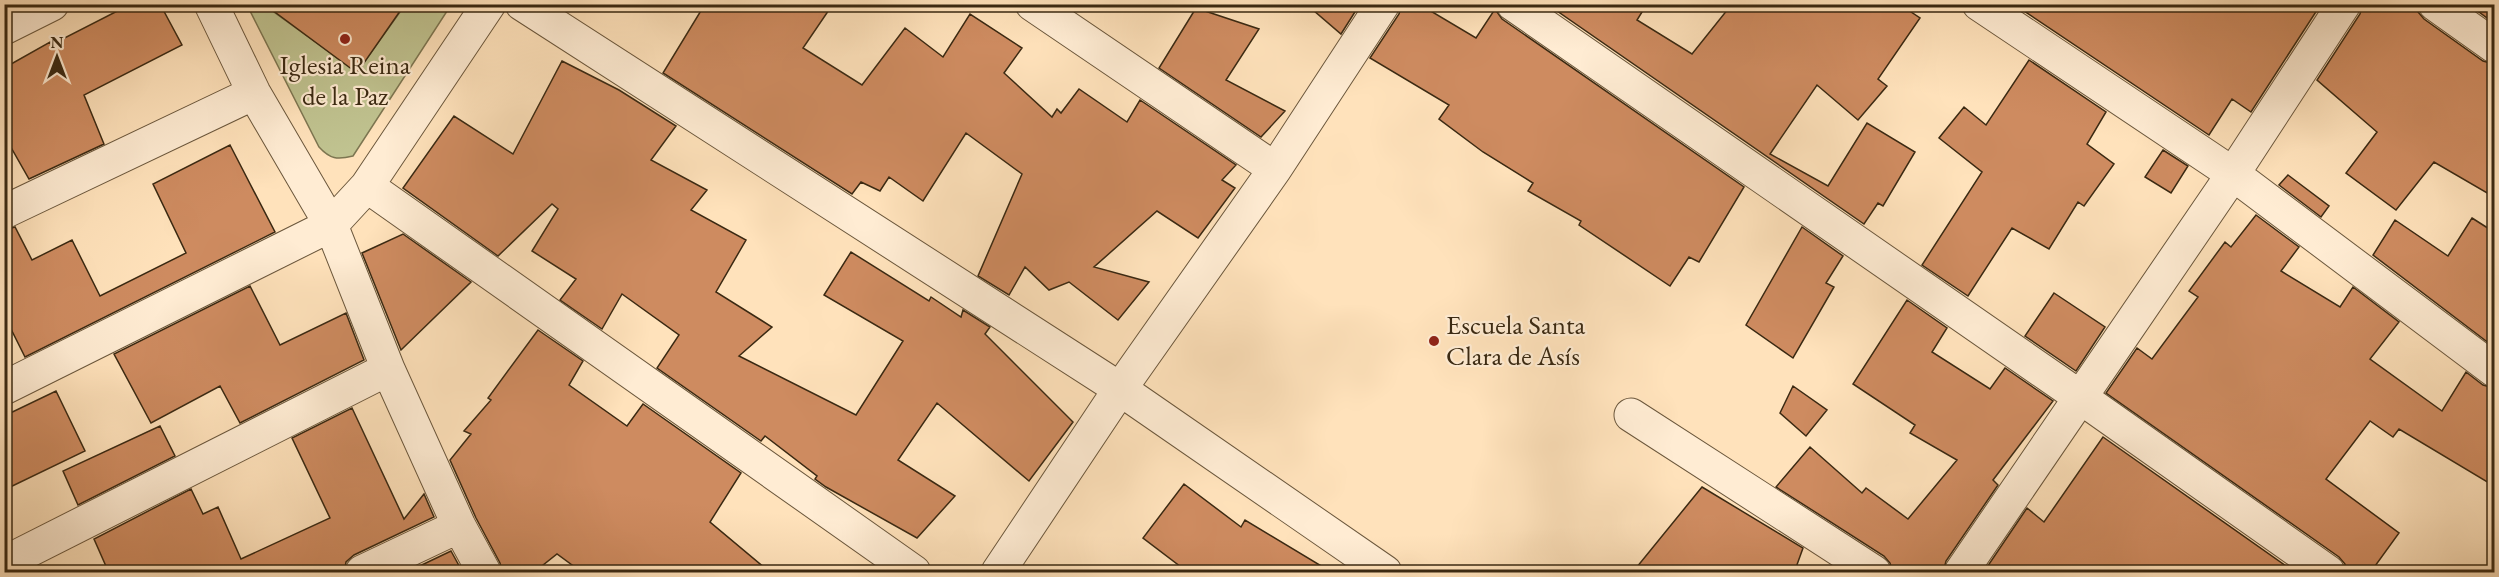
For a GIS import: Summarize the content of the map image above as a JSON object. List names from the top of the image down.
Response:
{
  "places": ["Iglesia Reina de la Paz", "Escuela Santa Clara de Asís"],
  "north": "top"
}
